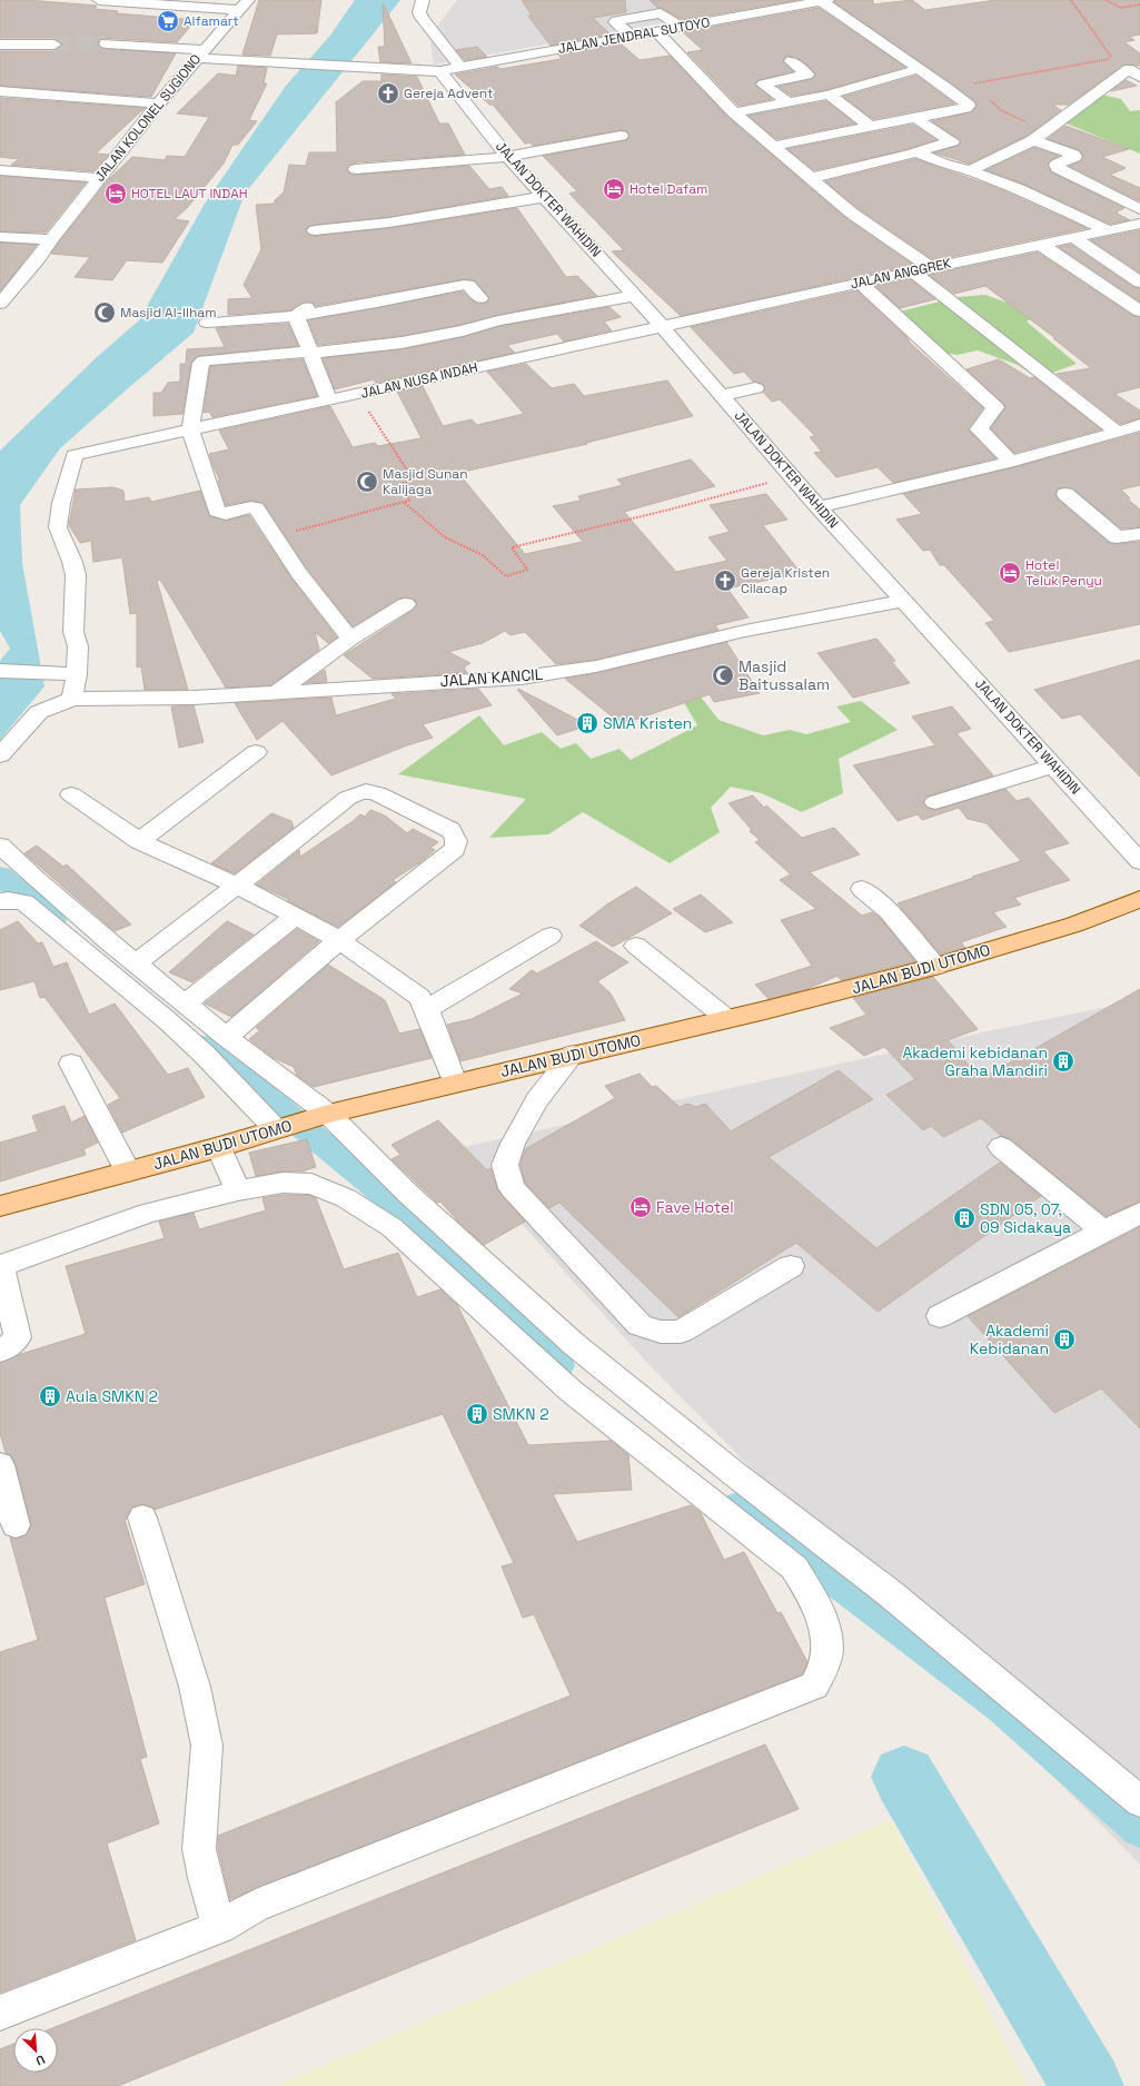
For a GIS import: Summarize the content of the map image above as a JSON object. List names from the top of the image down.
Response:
{
  "streets": {
    "main road": ["JALAN BUDI UTOMO"],
    "street": [
      "JALAN JENDRAL SUTOYO",
      "JALAN KOLONEL SUGIONO",
      "JALAN DOKTER WAHIDIN",
      "JALAN ANGGREK",
      "JALAN NUSA INDAH",
      "JALAN KANCIL"
    ]
  },
  "crossings": [
    ["JALAN JENDRAL SUTOYO", "JALAN KOLONEL SUGIONO"],
    ["JALAN JENDRAL SUTOYO", "JALAN DOKTER WAHIDIN"],
    ["JALAN DOKTER WAHIDIN", "JALAN ANGGREK"],
    ["JALAN DOKTER WAHIDIN", "JALAN NUSA INDAH"],
    ["JALAN DOKTER WAHIDIN", "JALAN KANCIL"],
    ["JALAN ANGGREK", "JALAN NUSA INDAH"]
  ],
  "places": {
    "supermarket": ["Alfamart"],
    "church": ["Gereja Advent", "Gereja Kristen Cilacap"],
    "hotel": [
      "Hotel Dafam",
      "HOTEL LAUT INDAH",
      "Hotel Teluk Penyu",
      "Fave Hotel"
    ],
    "mosque": ["Masjid Al-Ilham", "Masjid Sunan Kalijaga", "Masjid Baitussalam"],
    "building": [
      "SMA Kristen",
      "Akademi kebidanan Graha Mandiri",
      "SDN 05, 07, 09 Sidakaya",
      "Akademi Kebidanan",
      "Aula SMKN 2",
      "SMKN 2"
    ]
  },
  "north": "bottom right"
}
